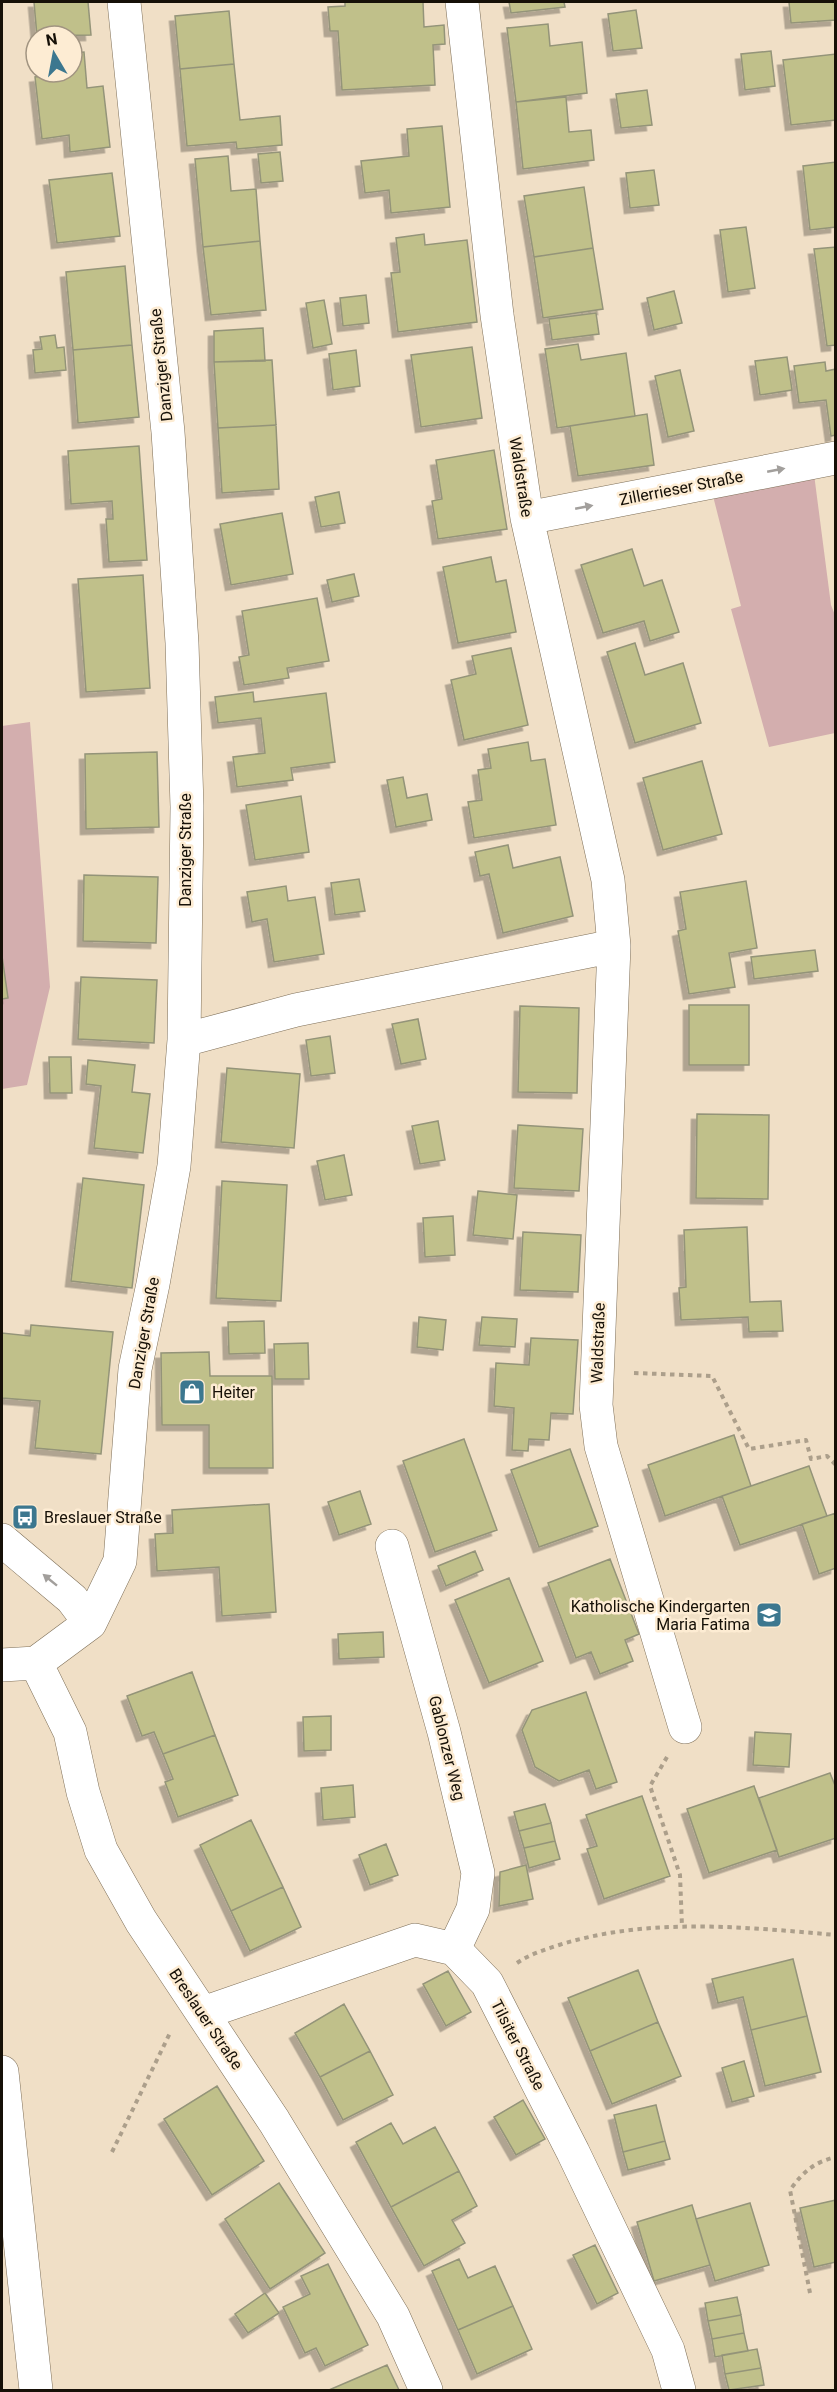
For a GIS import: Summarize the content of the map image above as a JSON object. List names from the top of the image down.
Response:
{
  "streets": {
    "street": [
      "Danziger Straße",
      "Waldstraße",
      "Zillerrieser Straße",
      "Gablonzer Weg",
      "Breslauer Straße",
      "Tilsiter Straße"
    ]
  },
  "crossings": [
    ["Danziger Straße", "Breslauer Straße"],
    ["Waldstraße", "Zillerrieser Straße"],
    ["Gablonzer Weg", "Tilsiter Straße"]
  ],
  "one_way": ["Zillerrieser Straße"],
  "places": {
    "shop": ["Heiter"],
    "bus stop": ["Breslauer Straße"],
    "school or university": ["Katholische Kindergarten Maria Fatima"]
  },
  "north": "top"
}
